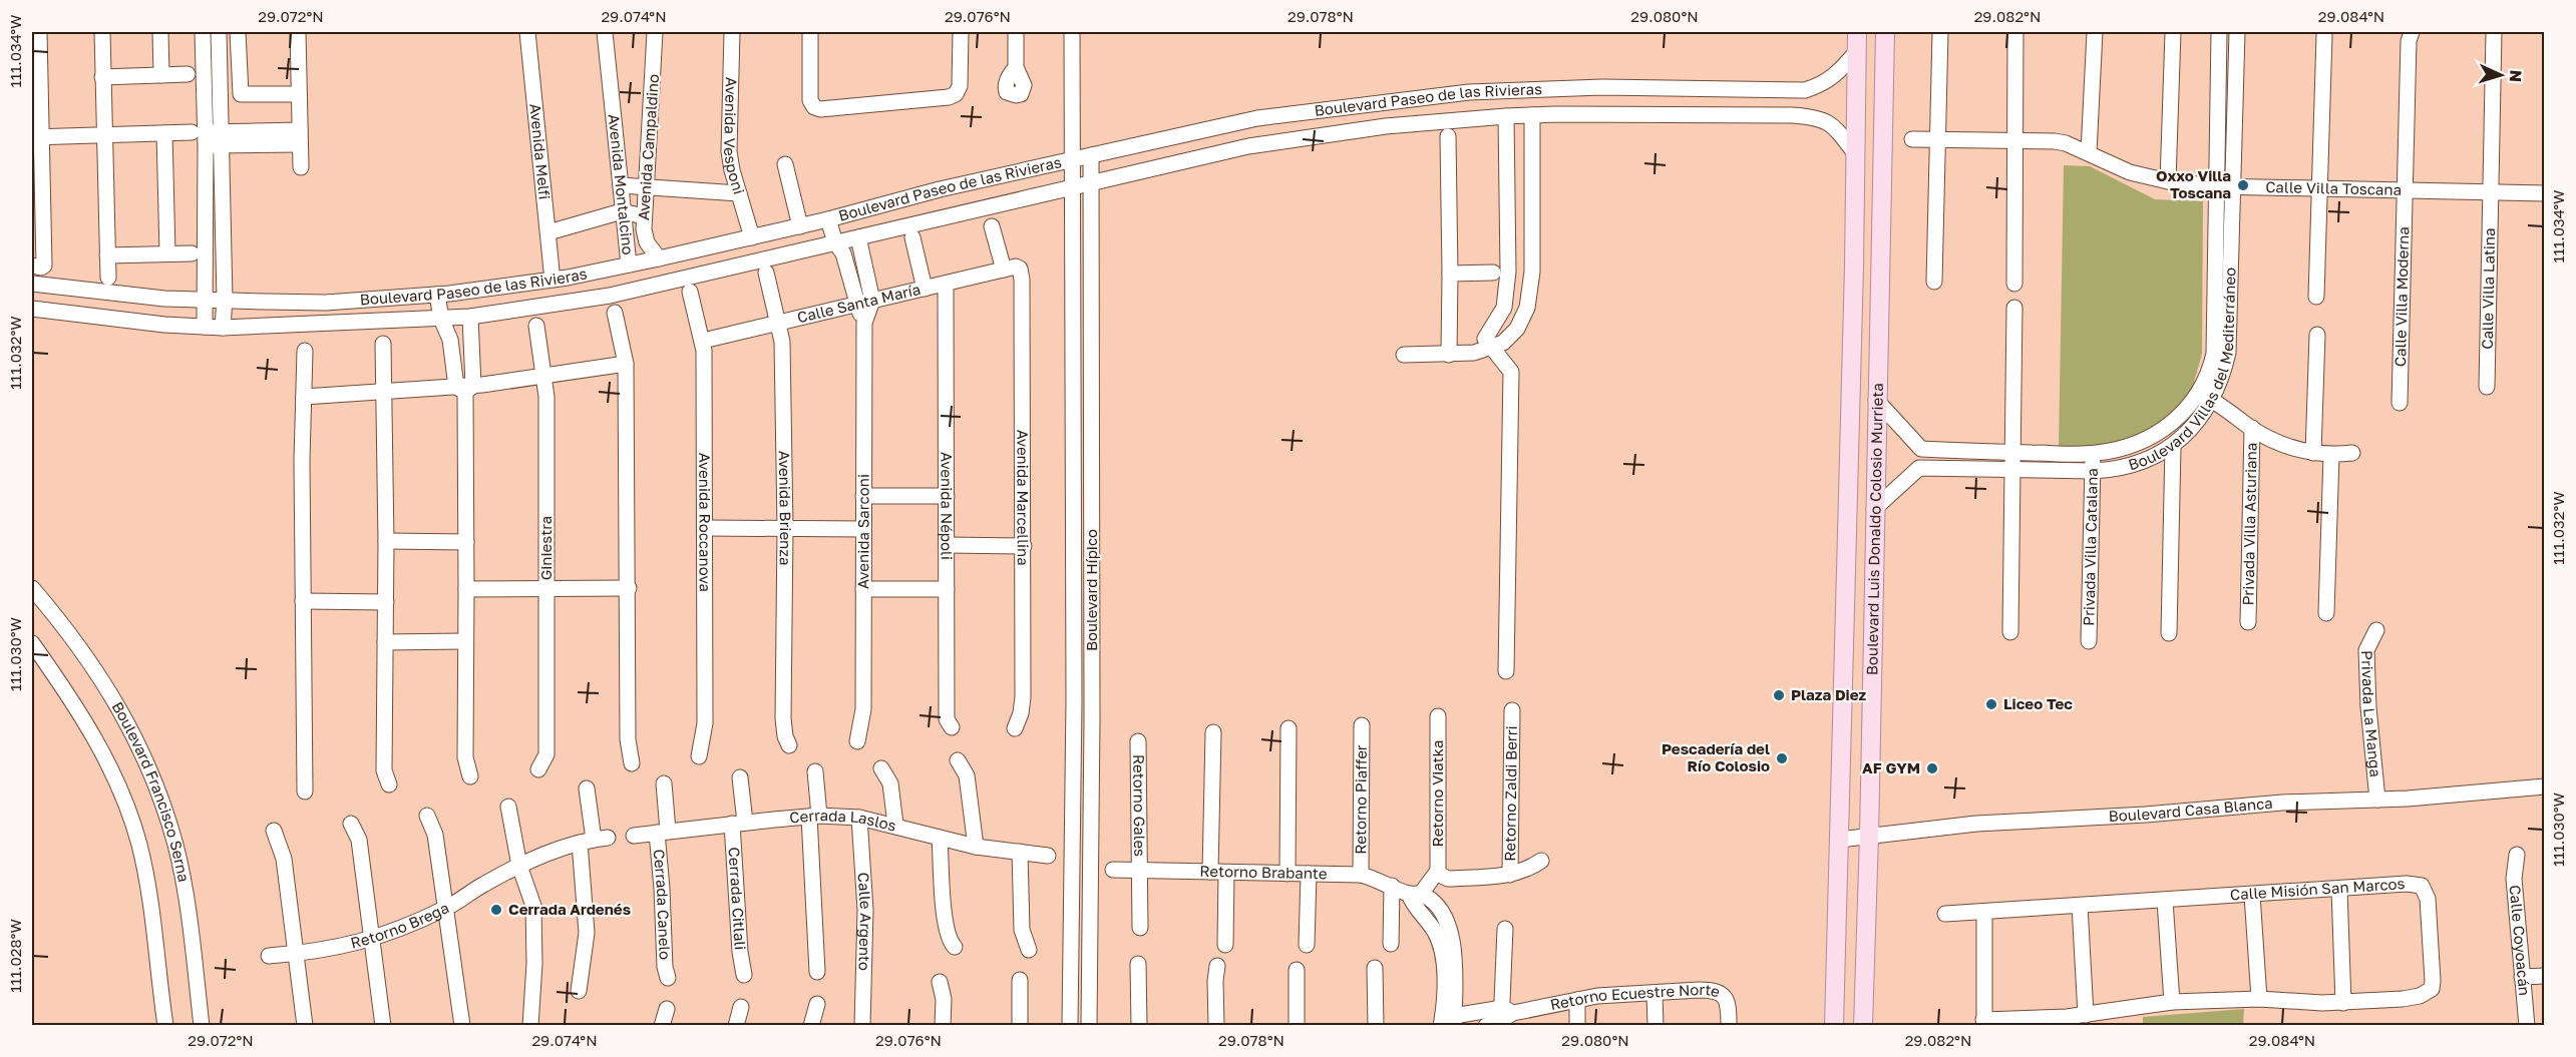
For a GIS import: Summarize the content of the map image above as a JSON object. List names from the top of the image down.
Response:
{
  "streets": {
    "main road": ["Boulevard Luis Donaldo Colosio Murrieta"],
    "street": [
      "Boulevard Paseo de las Rivieras",
      "Avenida Vesponi",
      "Avenida Campaldino",
      "Avenida Melfi",
      "Avenida Montalcino",
      "Calle Villa Toscana",
      "Calle Villa Latina",
      "Calle Villa Moderna",
      "Calle Santa María",
      "Boulevard Villas del Mediterráneo",
      "Avenida Marcellina",
      "Avenida Népoli",
      "Avenida Brienza",
      "Avenida Roccanova",
      "Privada Villa Asturiana",
      "Avenida Sarconi",
      "Privada Villa Catalana",
      "Giniestra",
      "Boulevard Hípico",
      "Privada La Manga",
      "Retorno Zaldi Berri",
      "Boulevard Francisco Serna",
      "Retorno Viatka",
      "Retorno Piaffer",
      "Retorno Gales",
      "Boulevard Casa Blanca",
      "Cerrada Laslos",
      "Retorno Brabante",
      "Calle Misión San Marcos",
      "Cerrada Citlali",
      "Cerrada Canelo",
      "Calle Argento",
      "Retorno Brega",
      "Calle Coyoacán",
      "Retorno Ecuestre Norte"
    ]
  },
  "crossings": [
    ["Boulevard Paseo de las Rivieras", "Avenida Vesponi"],
    ["Boulevard Paseo de las Rivieras", "Avenida Campaldino"],
    ["Boulevard Paseo de las Rivieras", "Avenida Montalcino"],
    ["Boulevard Paseo de las Rivieras", "Boulevard Luis Donaldo Colosio Murrieta"],
    ["Boulevard Paseo de las Rivieras", "Avenida Sarconi"],
    ["Boulevard Paseo de las Rivieras", "Boulevard Hípico"],
    ["Calle Villa Toscana", "Calle Villa Latina"],
    ["Calle Villa Toscana", "Calle Villa Moderna"],
    ["Calle Villa Toscana", "Boulevard Villas del Mediterráneo"],
    ["Calle Santa María", "Avenida Marcellina"],
    ["Calle Santa María", "Avenida Népoli"],
    ["Calle Santa María", "Avenida Brienza"],
    ["Calle Santa María", "Avenida Roccanova"],
    ["Calle Santa María", "Avenida Sarconi"],
    ["Boulevard Villas del Mediterráneo", "Privada Villa Catalana"],
    ["Boulevard Luis Donaldo Colosio Murrieta", "Boulevard Casa Blanca"],
    ["Privada La Manga", "Boulevard Casa Blanca"],
    ["Retorno Piaffer", "Retorno Brabante"],
    ["Retorno Gales", "Retorno Brabante"],
    ["Cerrada Laslos", "Cerrada Citlali"],
    ["Cerrada Laslos", "Cerrada Canelo"],
    ["Cerrada Laslos", "Calle Argento"]
  ],
  "places": [
    "Oxxo Villa Toscana",
    "Plaza Diez",
    "Liceo Tec",
    "Pescadería del Río Colosio",
    "AF GYM",
    "Cerrada Ardenés"
  ],
  "north": "right",
  "coordinates": [
    "29.072°N",
    "29.074°N",
    "29.076°N",
    "29.078°N",
    "29.080°N",
    "29.082°N",
    "29.084°N",
    "111.034°W",
    "111.032°W",
    "111.030°W",
    "111.028°W"
  ]
}
